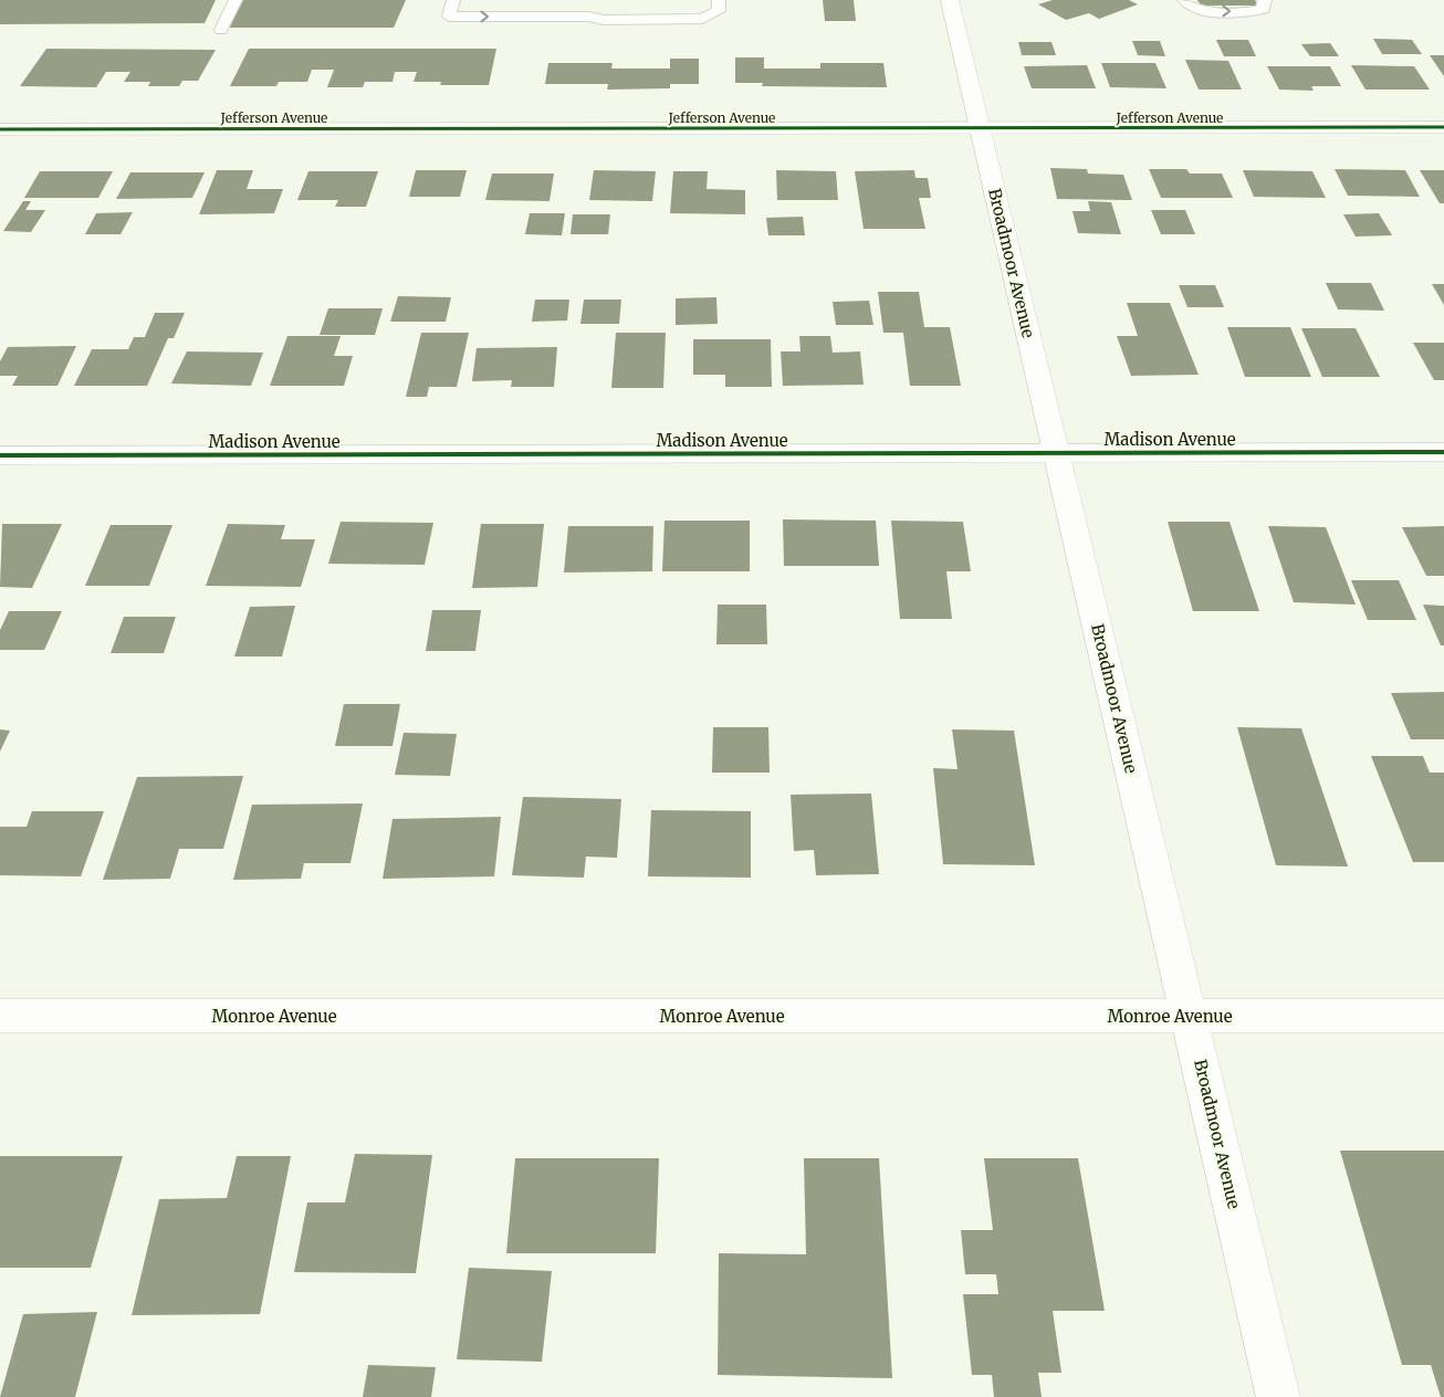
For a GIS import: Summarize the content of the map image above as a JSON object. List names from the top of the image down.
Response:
{
  "streets": {
    "street": [
      "Jefferson Avenue",
      "Broadmoor Avenue",
      "Madison Avenue",
      "Monroe Avenue"
    ]
  },
  "crossings": [
    ["Jefferson Avenue", "Broadmoor Avenue"],
    ["Broadmoor Avenue", "Madison Avenue"],
    ["Broadmoor Avenue", "Monroe Avenue"]
  ]
}
